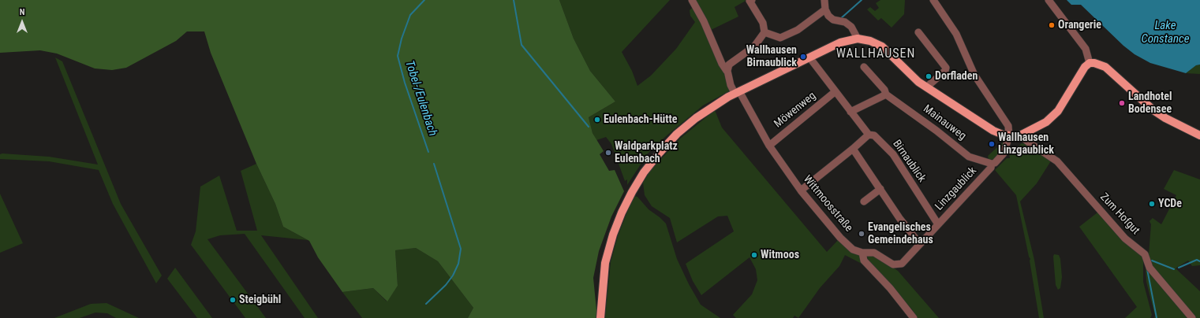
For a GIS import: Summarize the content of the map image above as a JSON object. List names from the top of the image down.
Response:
{
  "streets": {
    "street": [
      "Möwenweg",
      "Mainauweg",
      "Birnaublick",
      "Linzgaublick",
      "Wittmoosstraße",
      "Zum Hofgut"
    ]
  },
  "crossings": [
    ["Möwenweg", "Birnaublick"],
    ["Möwenweg", "Wittmoosstraße"],
    ["Mainauweg", "Linzgaublick"],
    ["Birnaublick", "Linzgaublick"],
    ["Linzgaublick", "Wittmoosstraße"]
  ],
  "districts": ["WALLHAUSEN"],
  "water": ["Lake Constance", "Tobel-/Eulenbach"],
  "places": [
    "Orangerie",
    "Wallhausen Birnaublick",
    "Dorfladen",
    "Landhotel Bodensee",
    "Eulenbach-Hütte",
    "Wallhausen Linzgaublick",
    "Waldparkplatz Eulenbach",
    "YCDe",
    "Evangelisches Gemeindehaus",
    "Witmoos",
    "Steigbühl"
  ],
  "north": "top"
}
